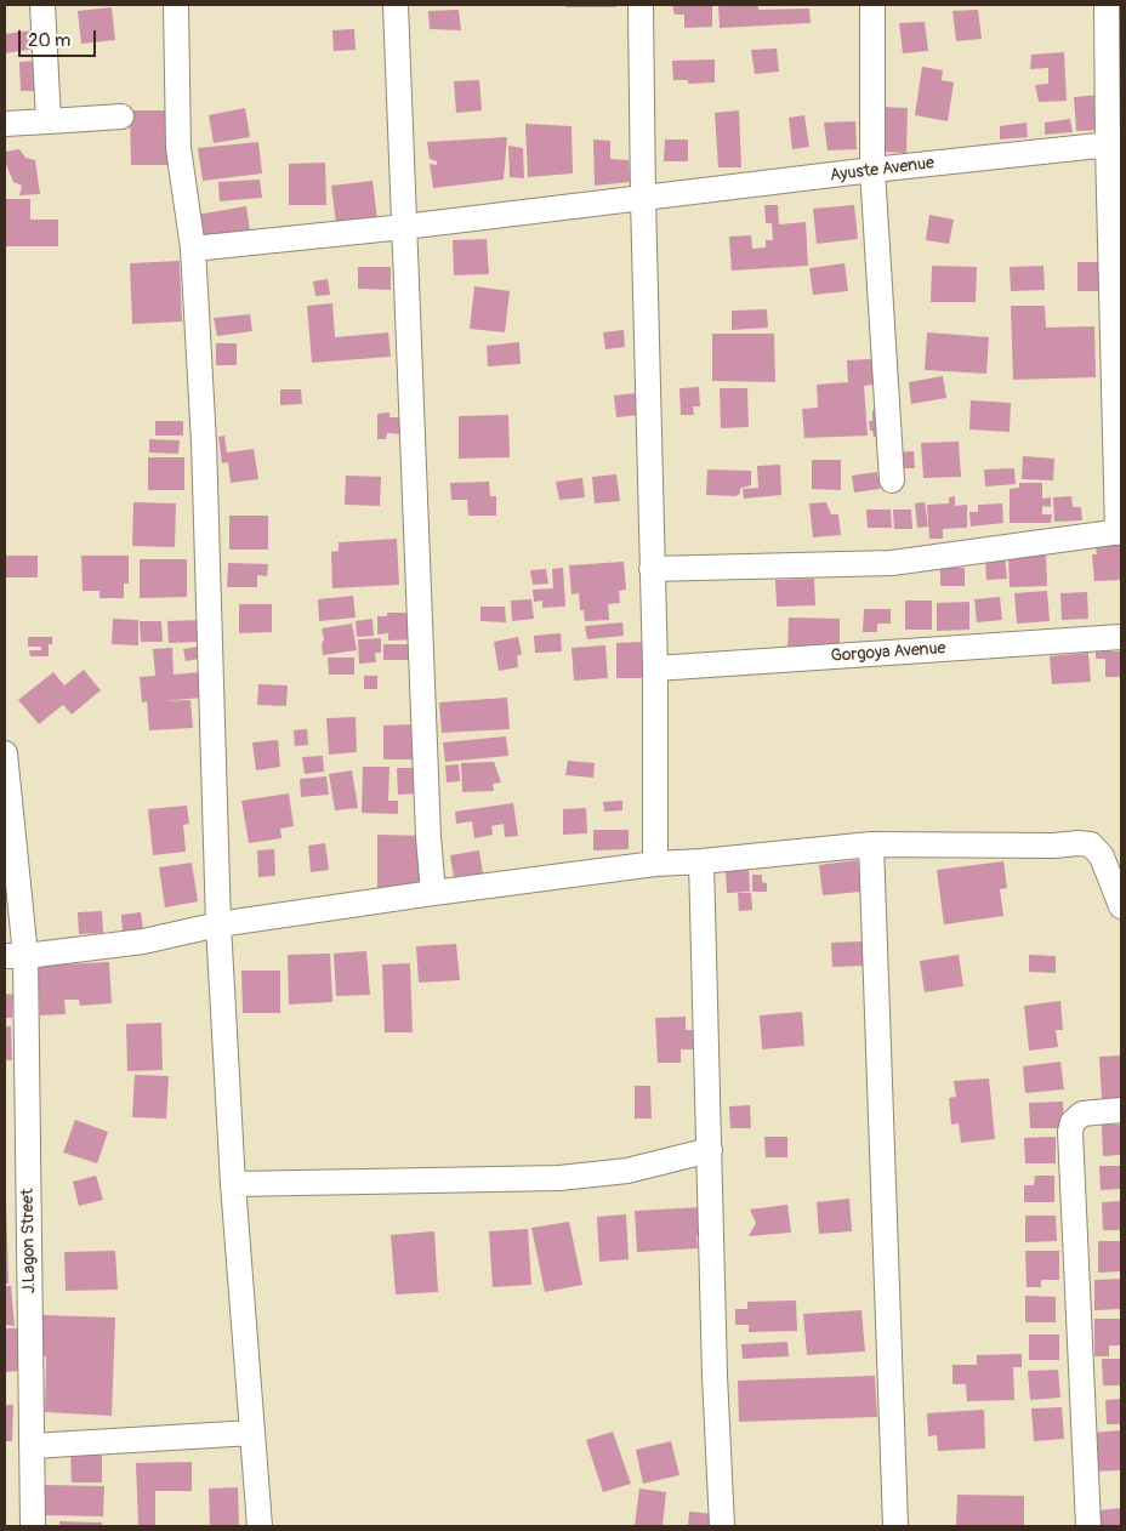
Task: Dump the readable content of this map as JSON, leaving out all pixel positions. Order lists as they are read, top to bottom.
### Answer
{
  "streets": {
    "street": ["Ayuste Avenue", "Gorgoya Avenue", "J.Lagon Street"]
  },
  "scale_bar": "20 m"
}
